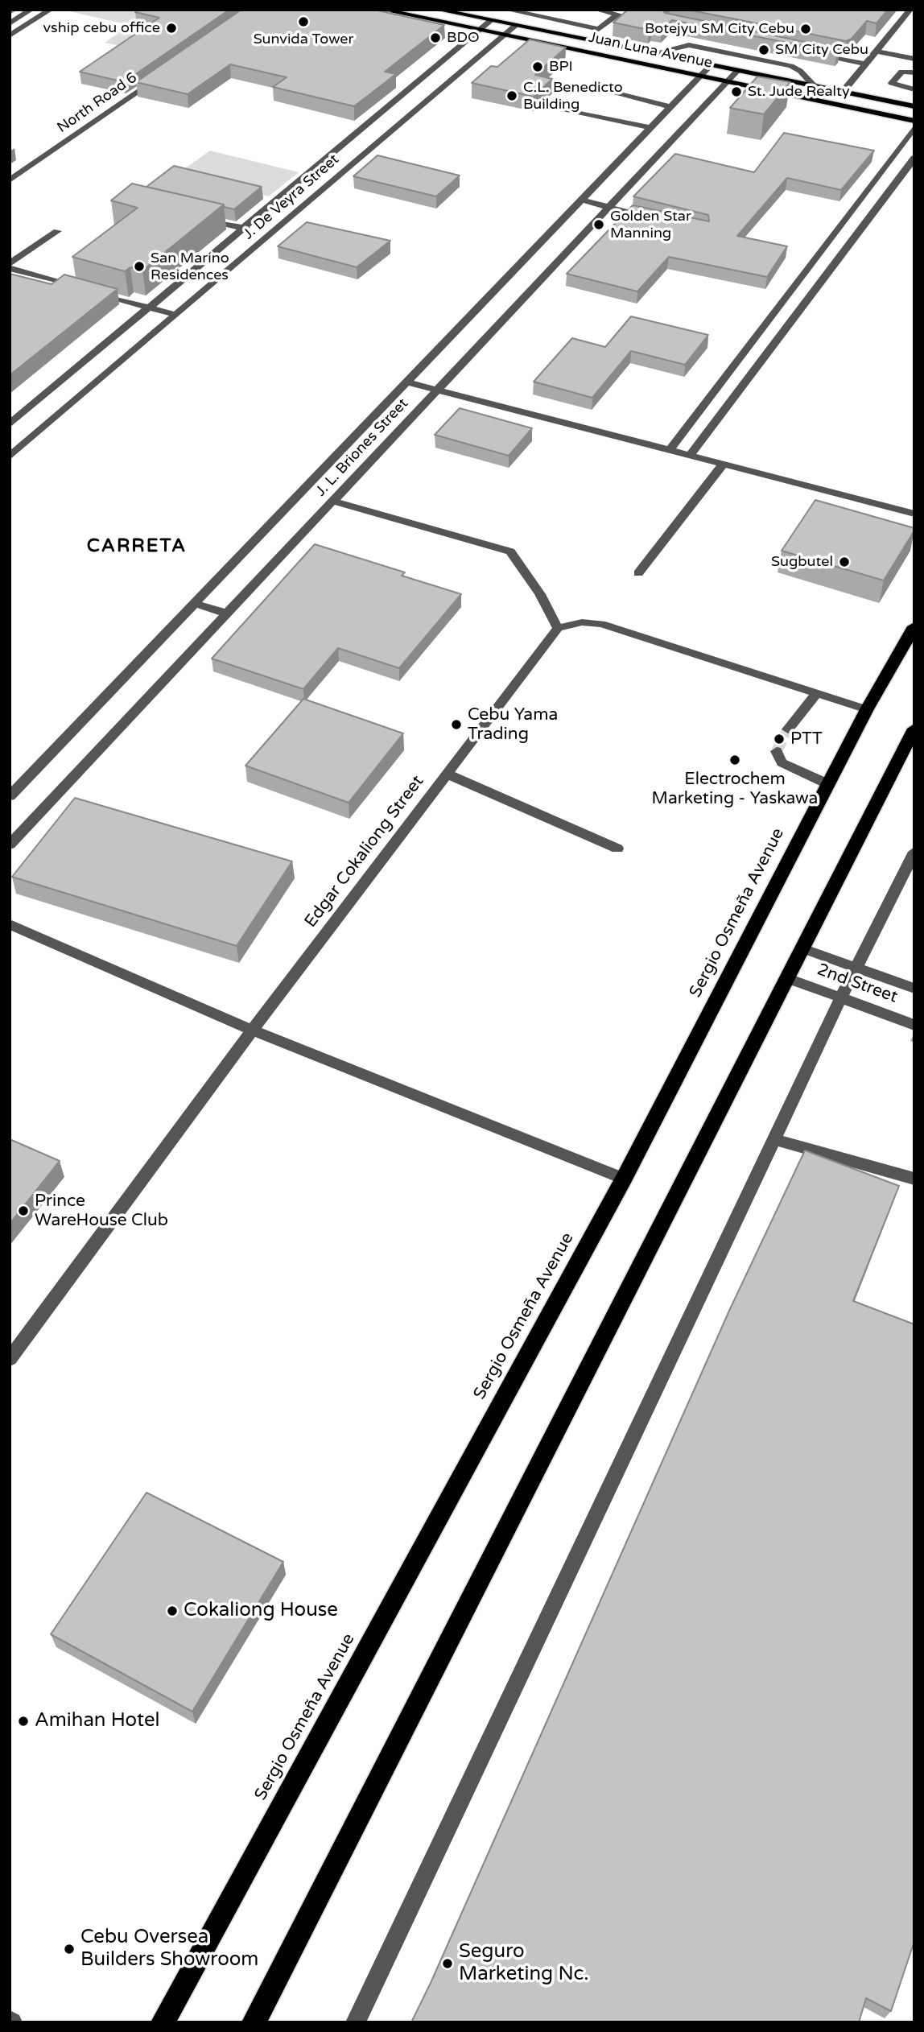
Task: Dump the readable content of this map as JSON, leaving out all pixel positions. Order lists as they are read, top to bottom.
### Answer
{
  "streets": {
    "highway": ["Sergio Osmeña Avenue"],
    "main road": ["Juan Luna Avenue"],
    "street": [
      "North Road 6",
      "J. De Veyra Street",
      "J. L. Briones Street",
      "Edgar Cokaliong Street",
      "2nd Street"
    ]
  },
  "crossings": [
    ["Juan Luna Avenue", "J. De Veyra Street"],
    ["Juan Luna Avenue", "J. L. Briones Street"]
  ],
  "districts": ["CARRETA"],
  "places": [
    "Sunvida Tower",
    "vship cebu office",
    "Botejyu SM City Cebu",
    "BDO",
    "SM City Cebu",
    "BPI",
    "St. Jude Realty",
    "C.L. Benedicto Building",
    "Golden Star Manning",
    "San Marino Residences",
    "Sugbutel",
    "Cebu Yama Trading",
    "PTT",
    "Electrochem Marketing - Yaskawa",
    "Prince WareHouse Club",
    "Cokaliong House",
    "Amihan Hotel",
    "Cebu Oversea Builders Showroom",
    "Seguro Marketing Nc."
  ]
}
